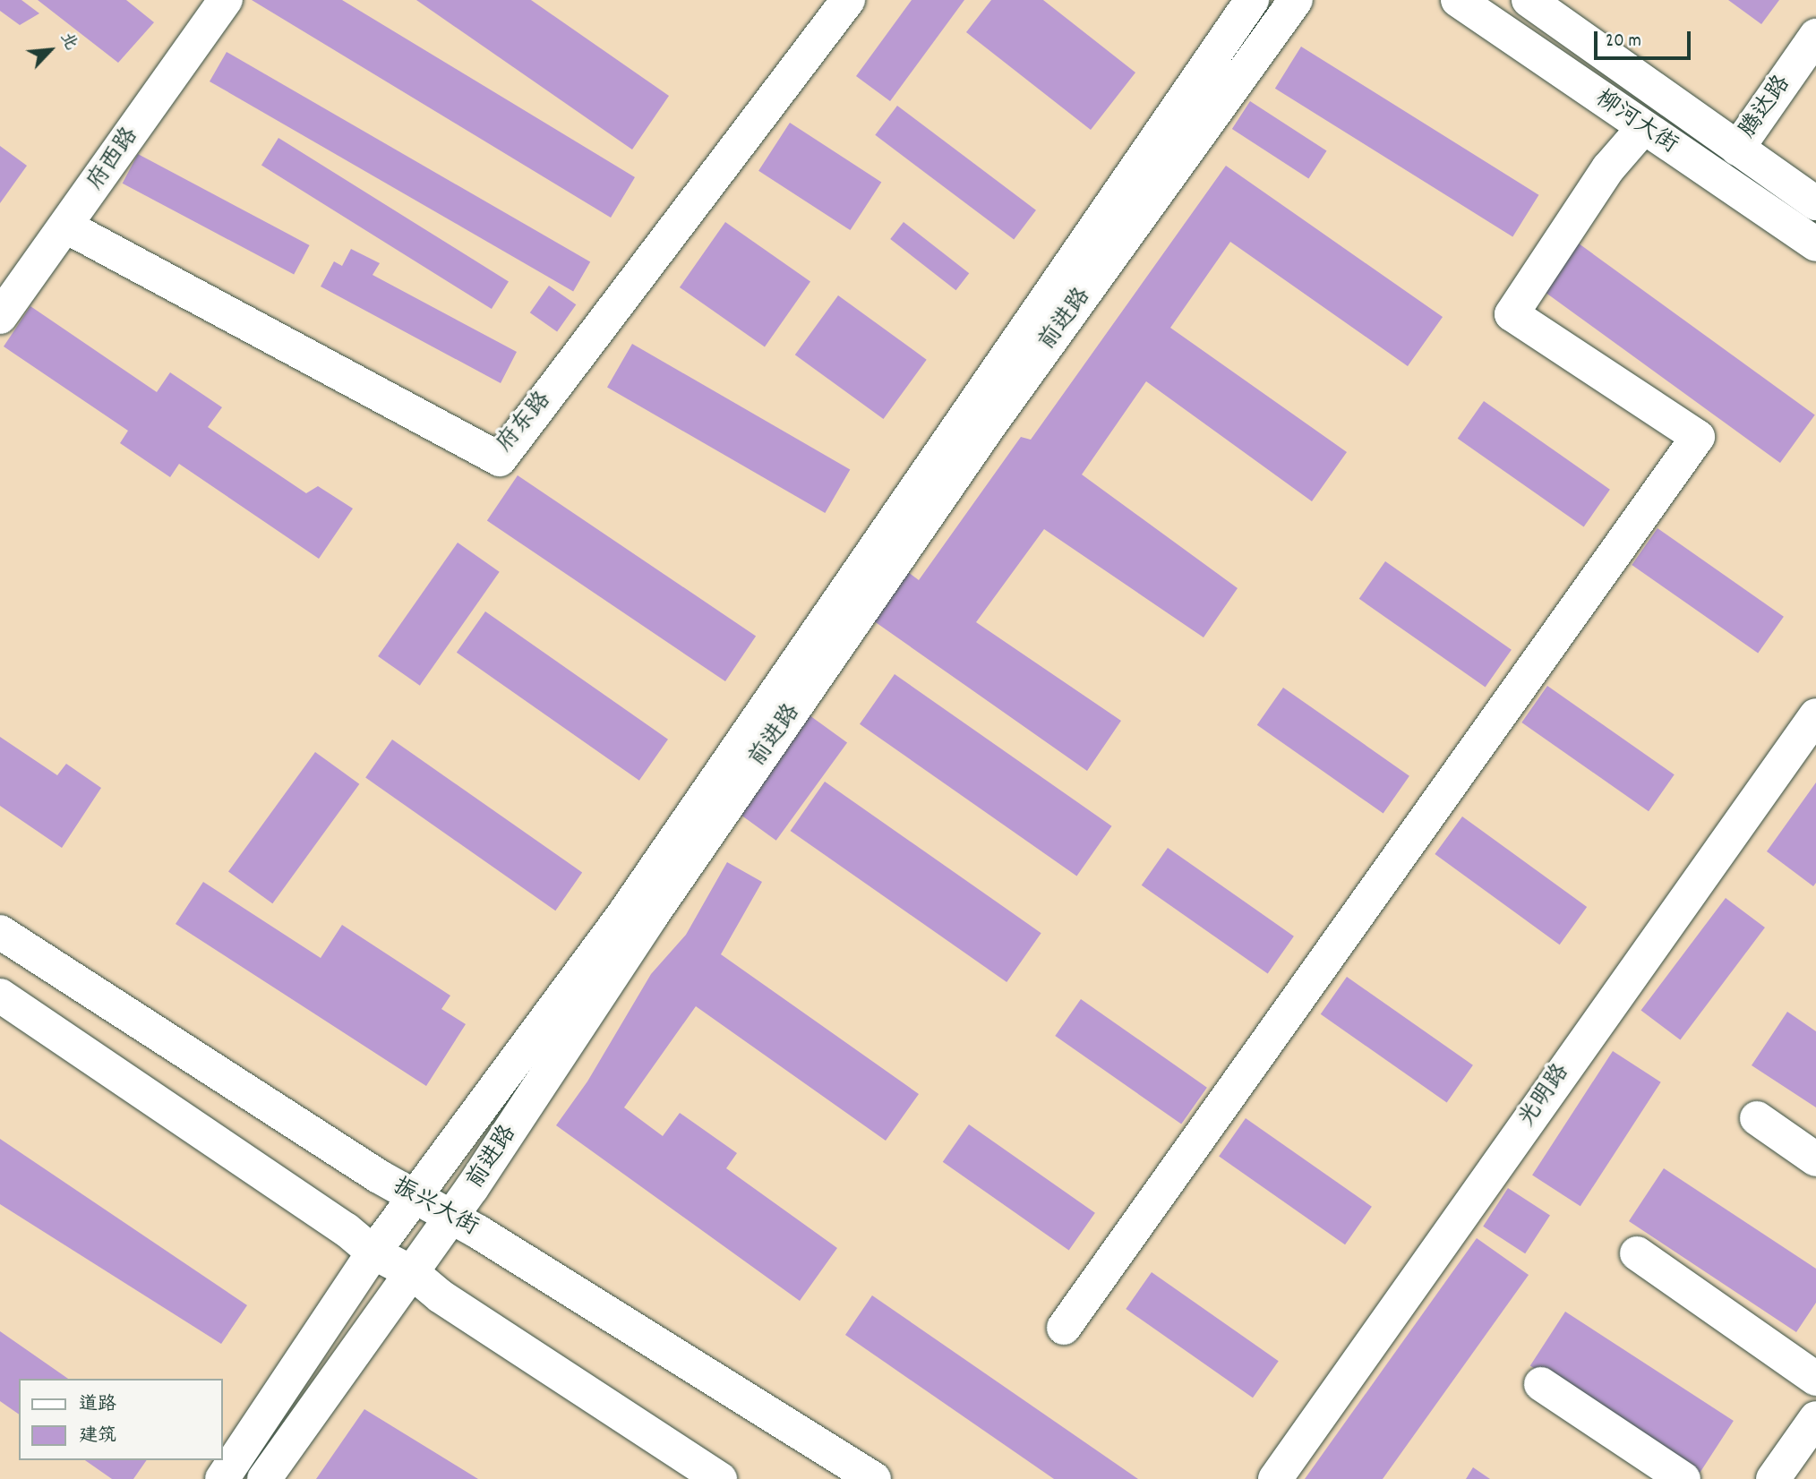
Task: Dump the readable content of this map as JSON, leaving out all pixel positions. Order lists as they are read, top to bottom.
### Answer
{
  "streets": {
    "street": [
      "腾达路",
      "柳河大街",
      "府西路",
      "前进路",
      "府东路",
      "光明路",
      "振兴大街"
    ]
  },
  "crossings": [
    ["腾达路", "柳河大街"],
    ["府西路", "府东路"],
    ["前进路", "振兴大街"]
  ],
  "legend": ["道路", "建筑"],
  "scale_bar": "20 m",
  "north": "top right"
}
